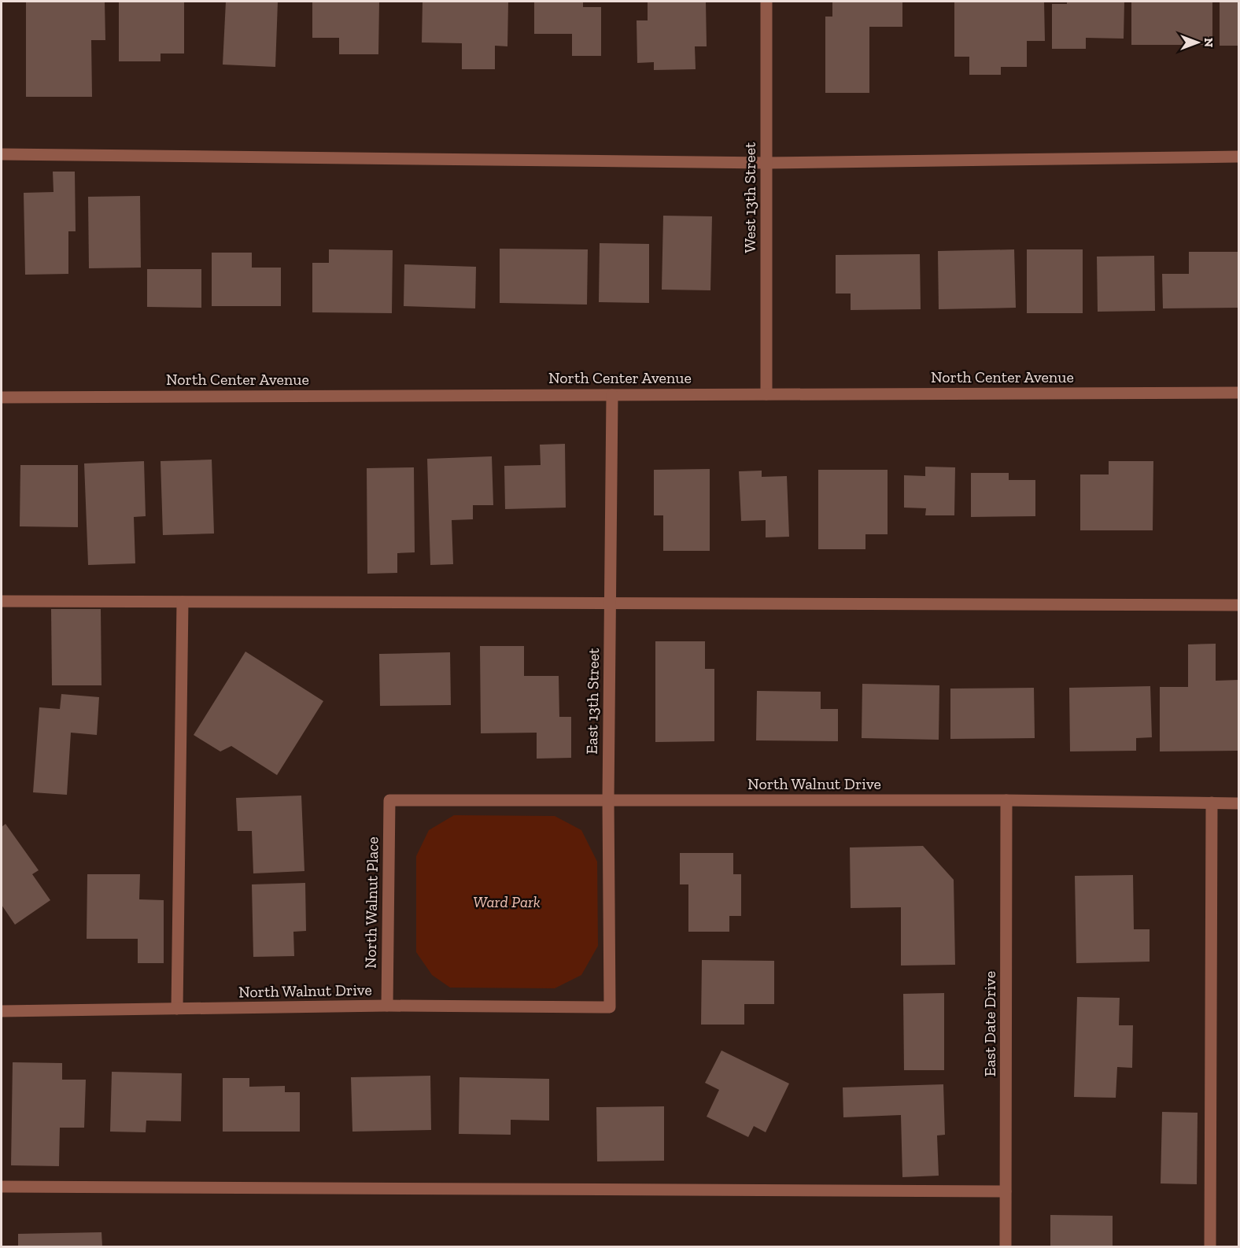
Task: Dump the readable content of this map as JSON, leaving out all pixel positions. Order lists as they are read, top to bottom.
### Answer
{
  "streets": {
    "street": [
      "West 13th Street",
      "North Center Avenue",
      "East 13th Street",
      "North Walnut Drive",
      "North Walnut Place",
      "East Date Drive"
    ]
  },
  "crossings": [
    ["West 13th Street", "North Center Avenue"],
    ["North Center Avenue", "East 13th Street"],
    ["East 13th Street", "North Walnut Drive"],
    ["North Walnut Drive", "North Walnut Place"],
    ["North Walnut Drive", "East Date Drive"]
  ],
  "parks": ["Ward Park"],
  "north": "right"
}
